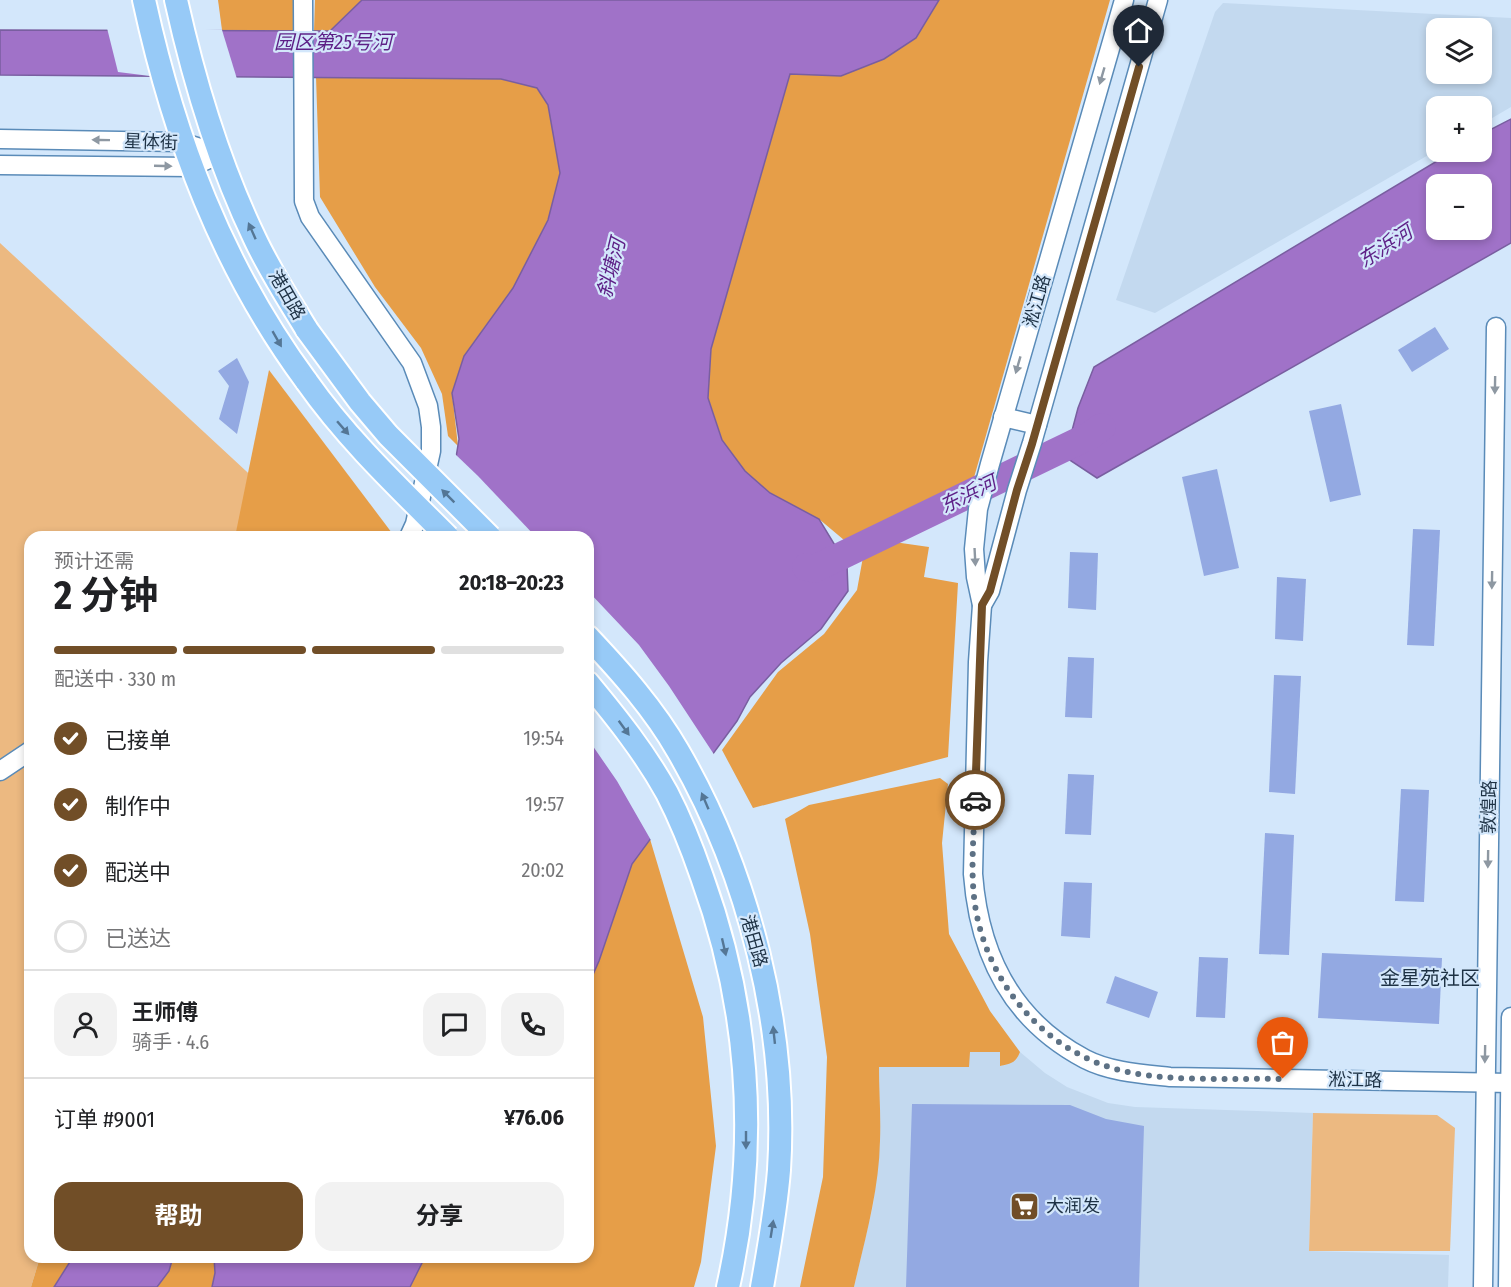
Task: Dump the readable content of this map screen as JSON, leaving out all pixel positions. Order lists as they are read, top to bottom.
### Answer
{
  "streets": {
    "main road": ["港田路"],
    "street": ["星体街", "淞江路", "敦煌路"]
  },
  "crossings": [
    ["星体街", "港田路"],
    ["淞江路", "敦煌路"]
  ],
  "one_way": ["敦煌路"],
  "districts": ["金星苑社区"],
  "water": ["园区第25号河", "东浜河", "斜塘河"],
  "places": {
    "supermarket": ["大润发"]
  },
  "page": {
    "map_buttons": ["+", "−"],
    "heading": ["2 分钟", "预计还需", "20:18–20:23"],
    "panel": [
      "王师傅",
      "骑手 · 4.6",
      "订单 #9001",
      "¥76.06"
    ],
    "bar": "配送中 · 330 m",
    "list": [
      ["已接单", "19:54"],
      ["制作中", "19:57"],
      ["配送中", "20:02"],
      "已送达"
    ],
    "buttons": ["帮助", "分享"]
  }
}
